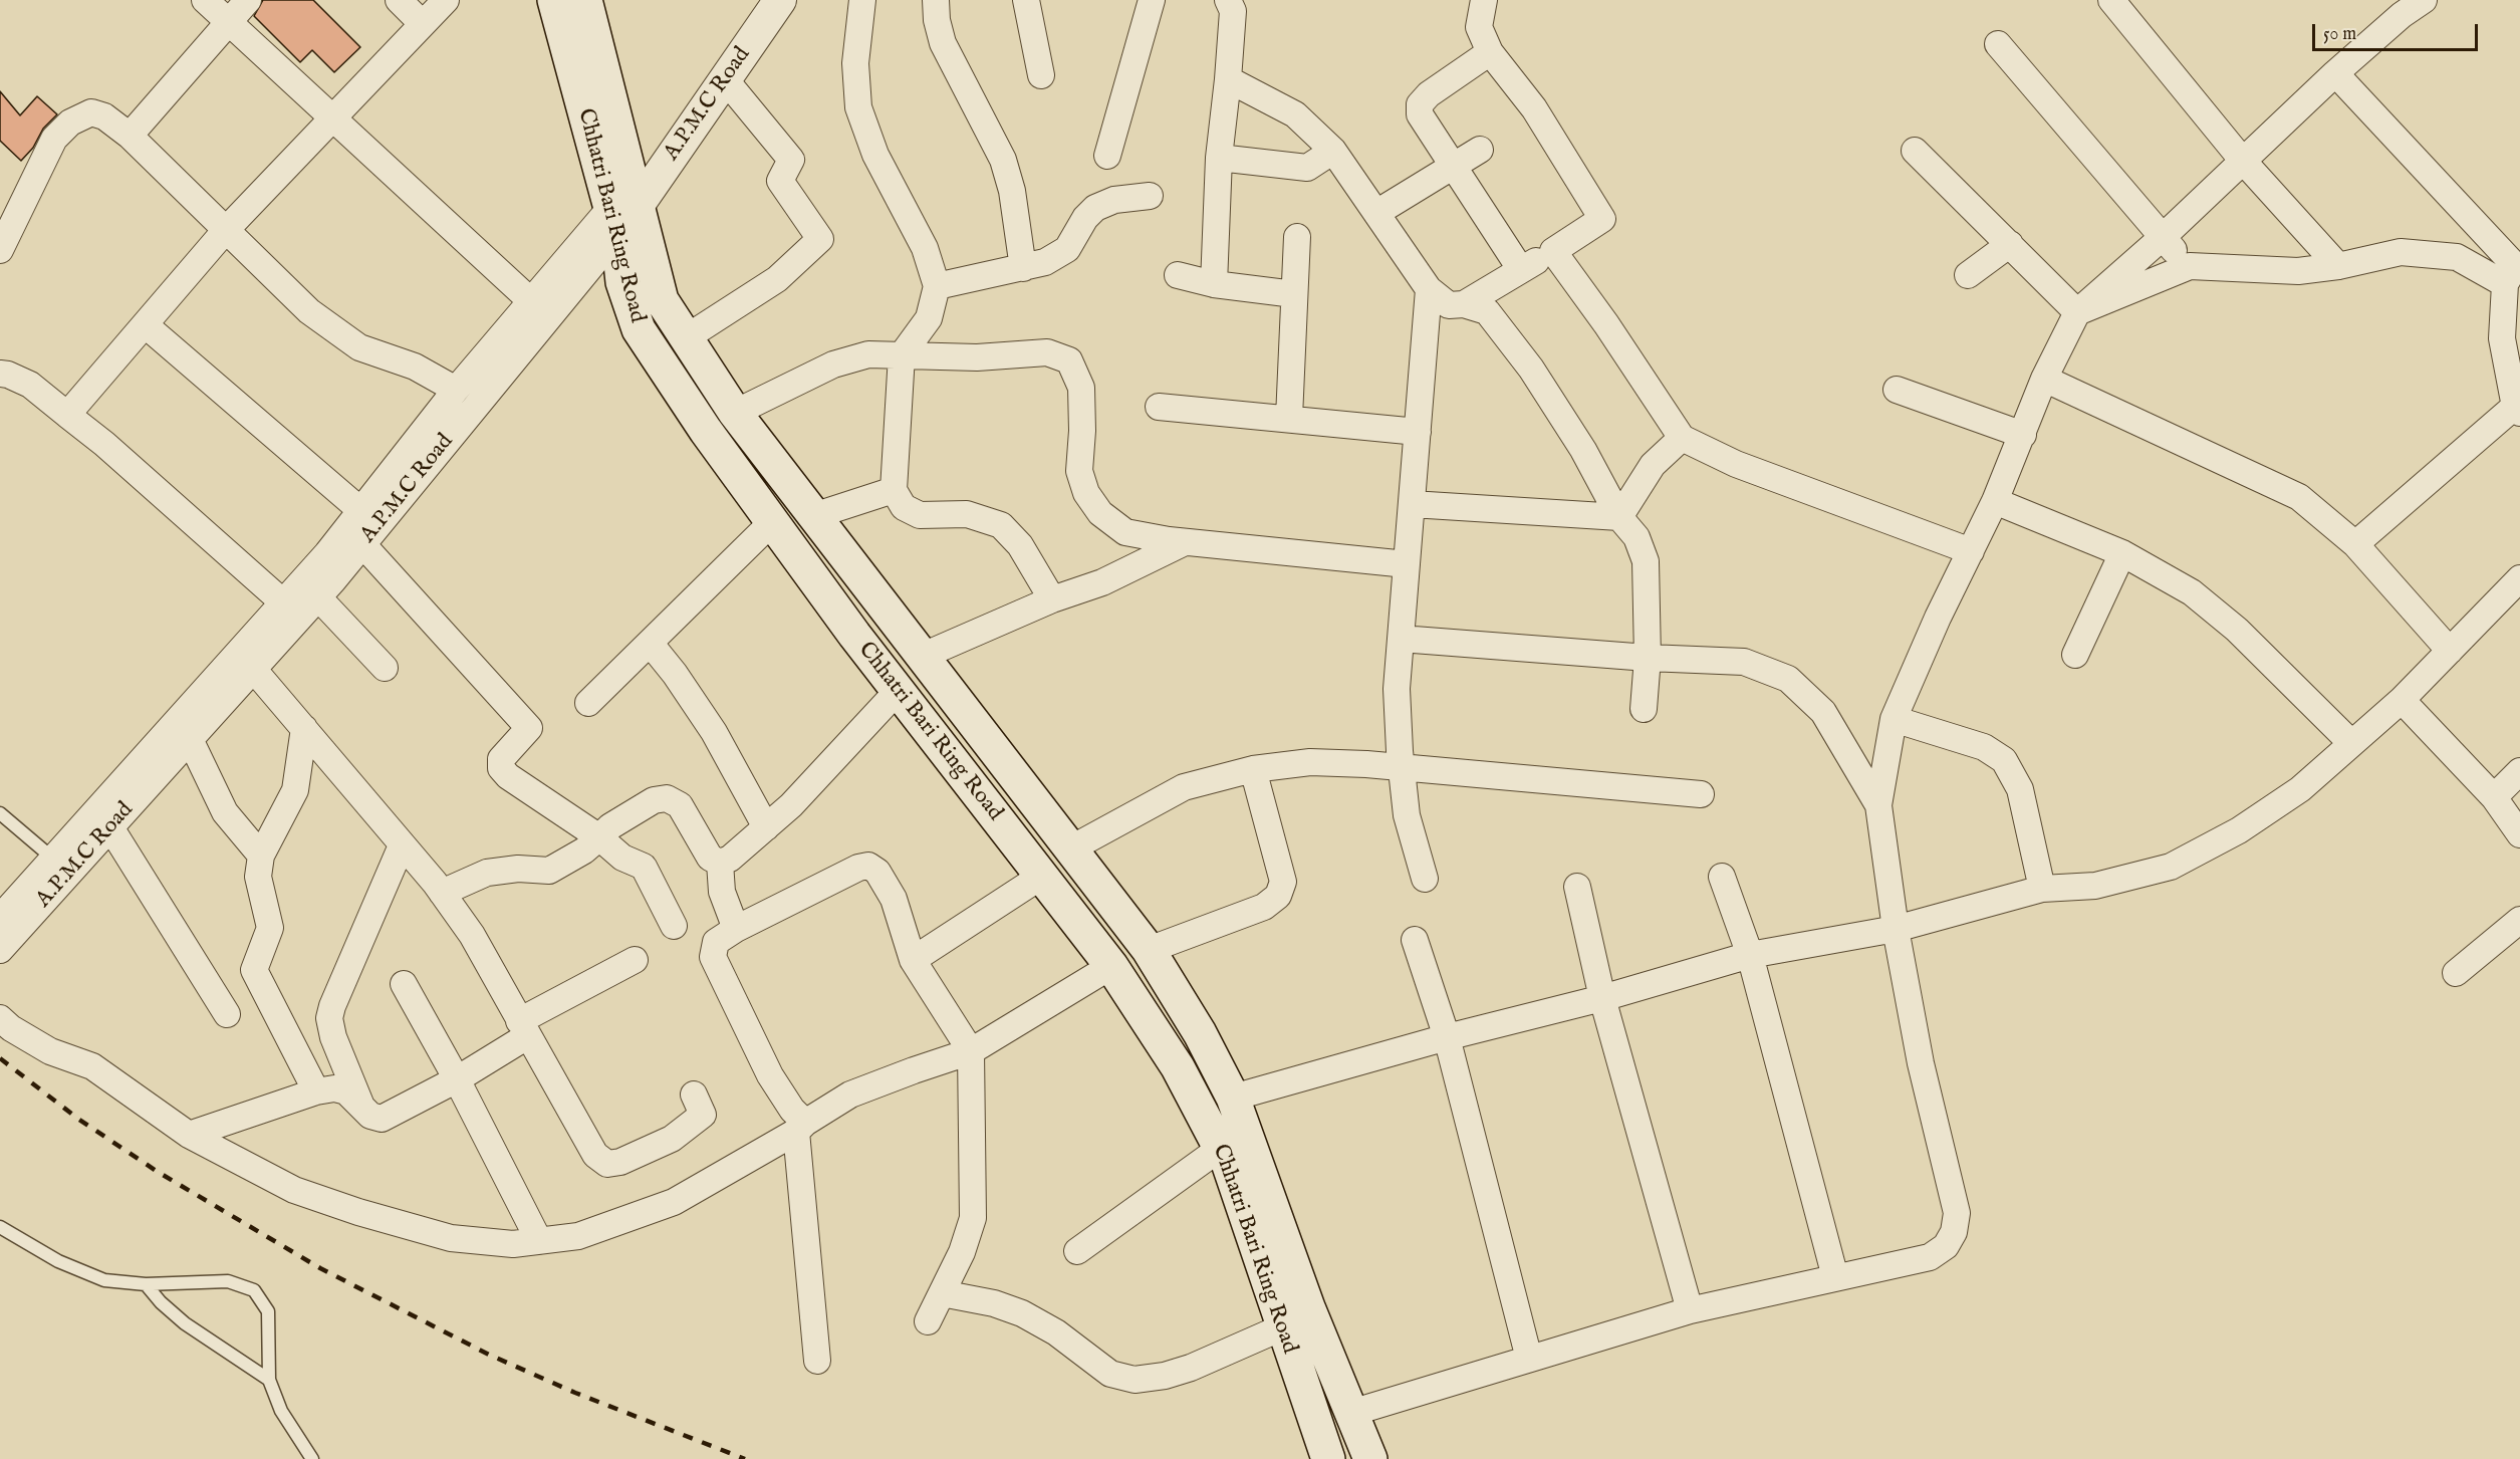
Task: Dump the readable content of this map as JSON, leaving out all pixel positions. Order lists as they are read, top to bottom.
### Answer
{
  "streets": {
    "main road": ["Chhatri Bari Ring Road"],
    "street": ["A.P.M.C Road"]
  },
  "crossings": [
    ["A.P.M.C Road", "Chhatri Bari Ring Road"]
  ],
  "scale_bar": "50 m"
}
